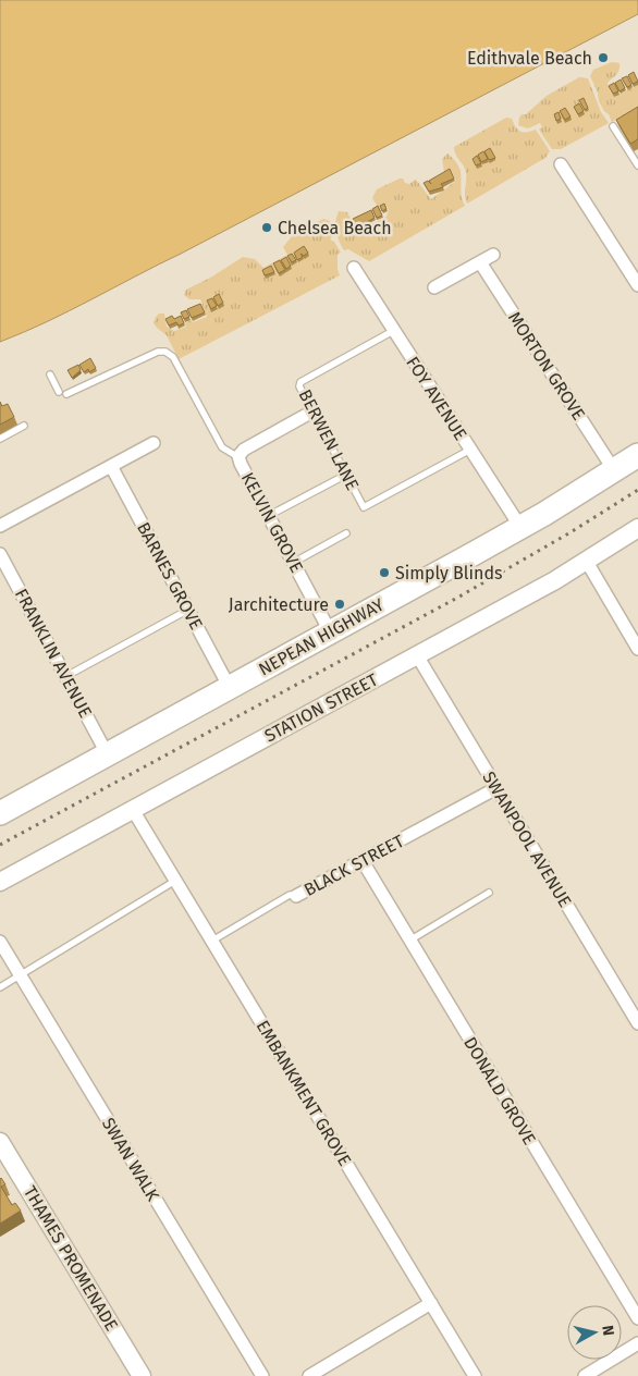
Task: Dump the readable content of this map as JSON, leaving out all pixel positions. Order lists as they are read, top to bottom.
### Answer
{
  "streets": {
    "highway": ["NEPEAN HIGHWAY"],
    "street": [
      "MORTON GROVE",
      "FOY AVENUE",
      "KELVIN GROVE",
      "BARNES GROVE",
      "FRANKLIN AVENUE",
      "STATION STREET",
      "SWANPOOL AVENUE",
      "BLACK STREET",
      "DONALD GROVE",
      "EMBANKMENT GROVE",
      "SWAN WALK",
      "THAMES PROMENADE"
    ],
    "lane": ["BERWEN LANE"]
  },
  "crossings": [
    ["MORTON GROVE", "NEPEAN HIGHWAY"],
    ["FOY AVENUE", "BERWEN LANE"],
    ["FOY AVENUE", "NEPEAN HIGHWAY"],
    ["KELVIN GROVE", "NEPEAN HIGHWAY"],
    ["BARNES GROVE", "NEPEAN HIGHWAY"],
    ["NEPEAN HIGHWAY", "FRANKLIN AVENUE"],
    ["STATION STREET", "SWANPOOL AVENUE"],
    ["STATION STREET", "EMBANKMENT GROVE"],
    ["SWANPOOL AVENUE", "BLACK STREET"],
    ["BLACK STREET", "DONALD GROVE"],
    ["BLACK STREET", "EMBANKMENT GROVE"]
  ],
  "places": [
    "Edithvale Beach",
    "Chelsea Beach",
    "Simply Blinds",
    "Jarchitecture"
  ],
  "north": "right"
}
